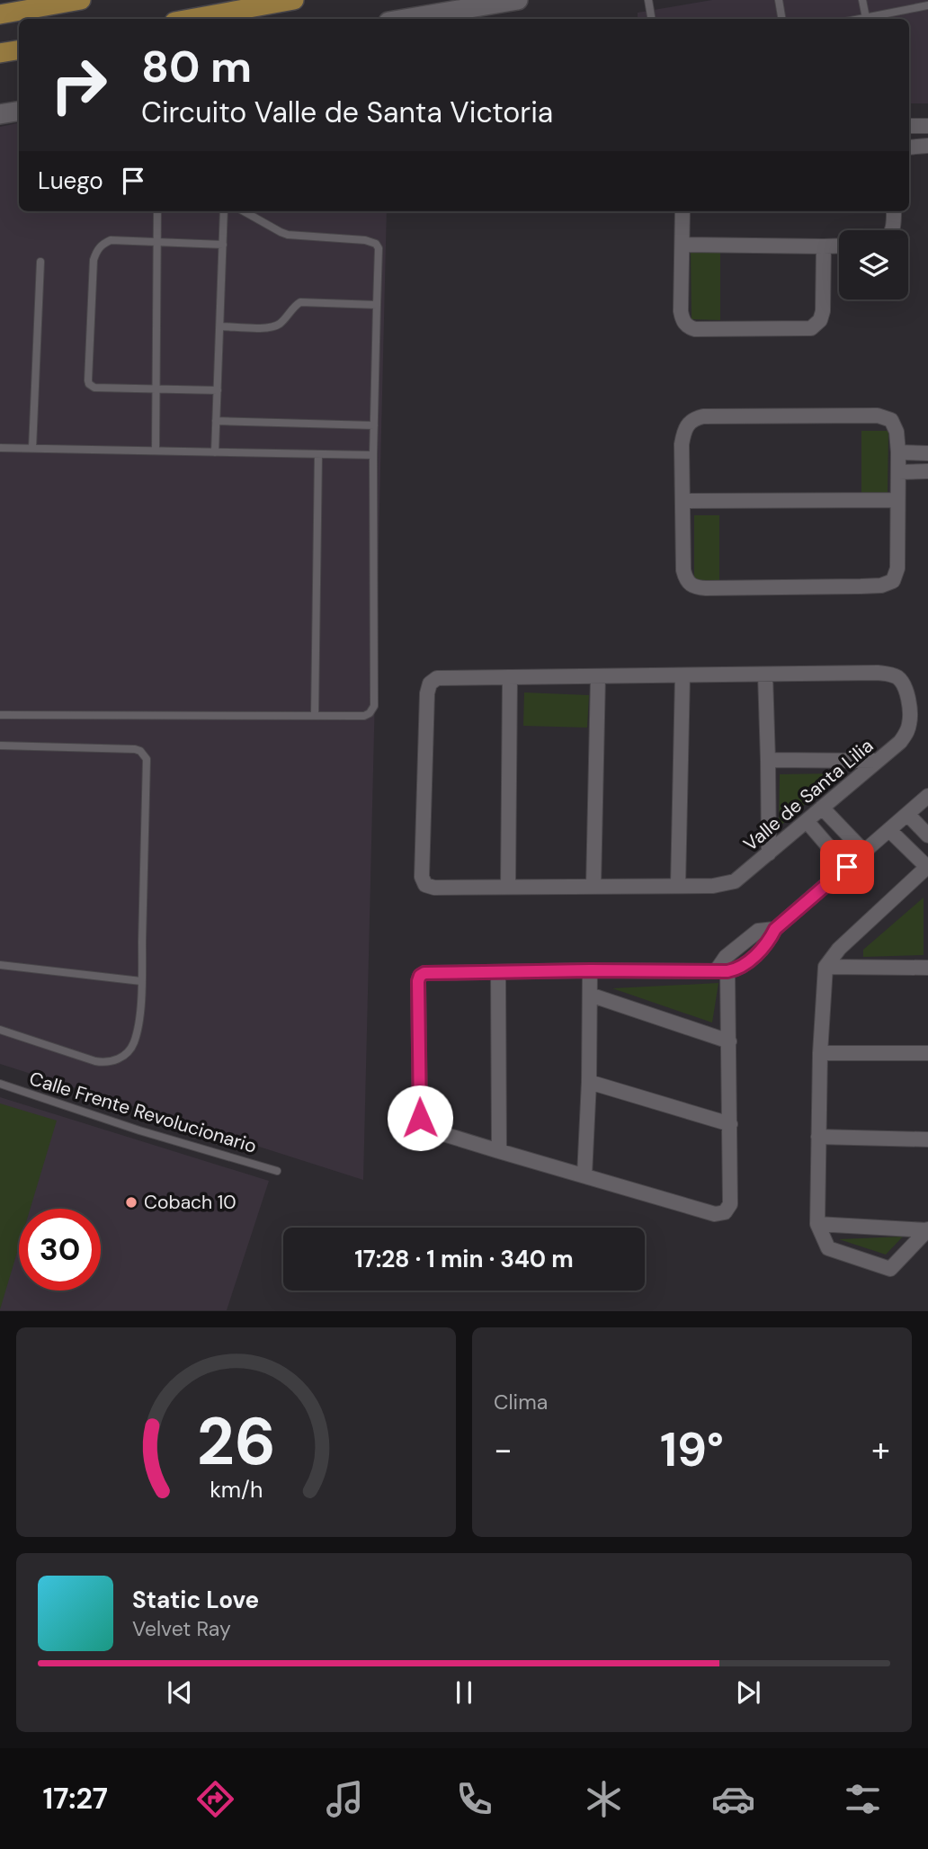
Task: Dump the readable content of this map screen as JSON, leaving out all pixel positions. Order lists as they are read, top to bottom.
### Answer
{
  "streets": {
    "street": ["Valle de Santa Lilia"],
    "lane": ["Calle Frente Revolucionario"]
  },
  "places": ["Cobach 10"],
  "page": {
    "turn": ["80 m", "Circuito Valle de Santa Victoria"],
    "then": "Luego",
    "limit": "30",
    "trip": "17:28 · 1 min · 340 m",
    "tile": "Clima",
    "heat": ["−", "19°", "+"],
    "song": ["Static Love", "Velvet Ray"],
    "tabs": "17:27",
    "gauge": ["26", "km/h"]
  }
}
